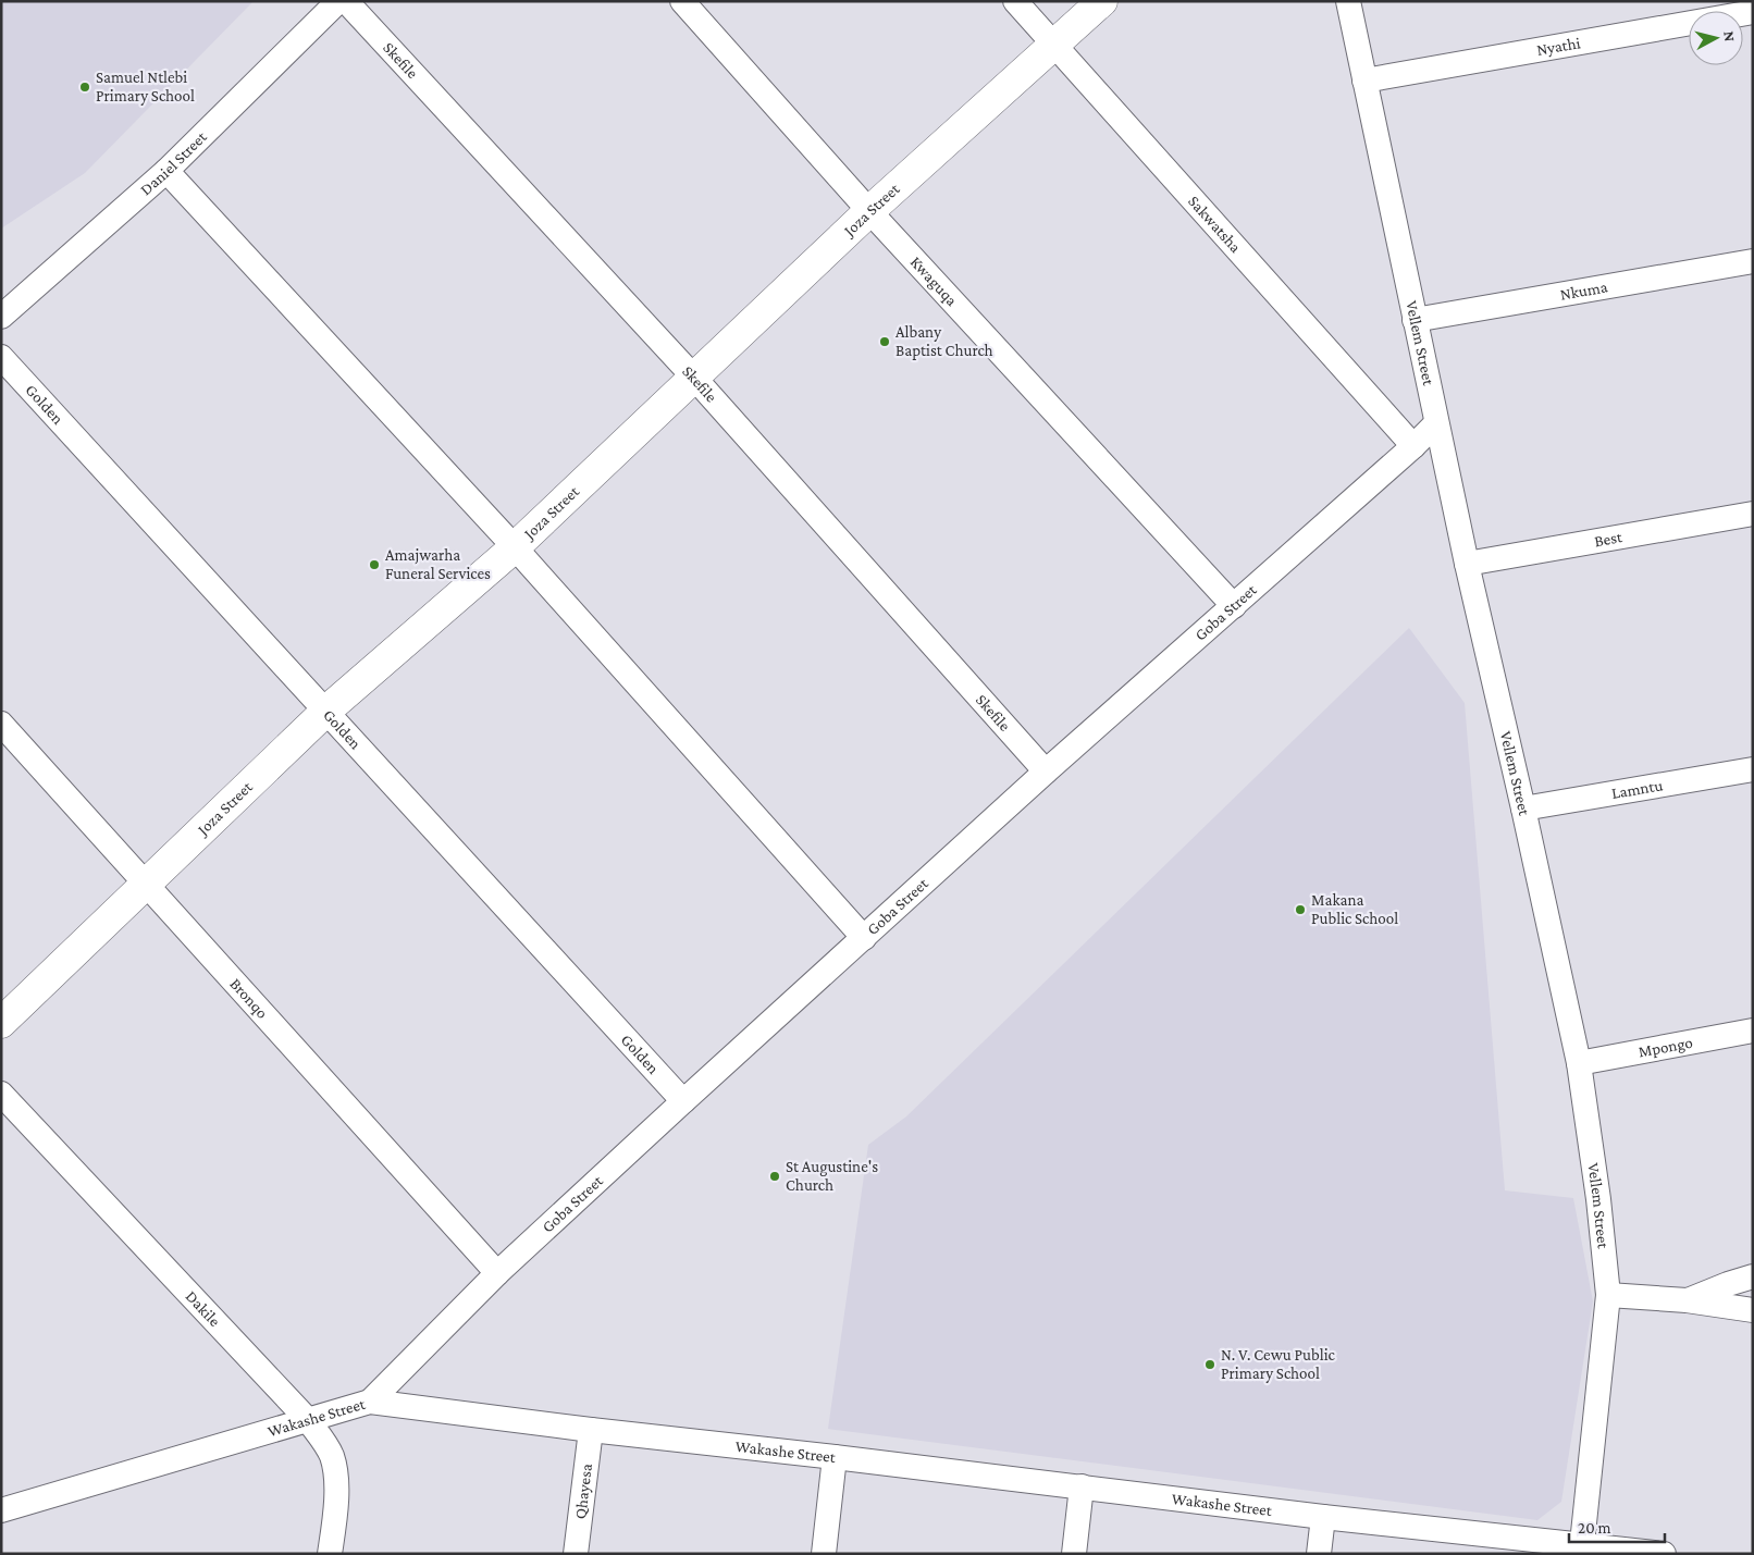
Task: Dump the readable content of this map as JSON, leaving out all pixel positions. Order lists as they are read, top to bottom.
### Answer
{
  "streets": {
    "street": [
      "Nyathi",
      "Skefile",
      "Daniel Street",
      "Joza Street",
      "Sakwatsha",
      "Kwaguqa",
      "Nkuma",
      "Vellem Street",
      "Golden",
      "Best",
      "Goba Street",
      "Lamntu",
      "Bronqo",
      "Mpongo",
      "Dakile",
      "Wakashe Street",
      "Qhayesa"
    ]
  },
  "crossings": [
    ["Nyathi", "Vellem Street"],
    ["Skefile", "Joza Street"],
    ["Skefile", "Goba Street"],
    ["Joza Street", "Sakwatsha"],
    ["Joza Street", "Kwaguqa"],
    ["Joza Street", "Golden"],
    ["Joza Street", "Bronqo"],
    ["Sakwatsha", "Goba Street"],
    ["Kwaguqa", "Goba Street"],
    ["Nkuma", "Vellem Street"],
    ["Vellem Street", "Best"],
    ["Vellem Street", "Goba Street"],
    ["Vellem Street", "Lamntu"],
    ["Vellem Street", "Mpongo"],
    ["Vellem Street", "Wakashe Street"],
    ["Golden", "Goba Street"],
    ["Goba Street", "Bronqo"],
    ["Goba Street", "Wakashe Street"],
    ["Dakile", "Wakashe Street"],
    ["Wakashe Street", "Qhayesa"]
  ],
  "places": [
    "Samuel Ntlebi Primary School",
    "Albany Baptist Church",
    "Amajwarha Funeral Services",
    "Makana Public School",
    "St Augustine's Church",
    "N. V. Cewu Public Primary School"
  ],
  "scale_bar": "20 m",
  "north": "right"
}
